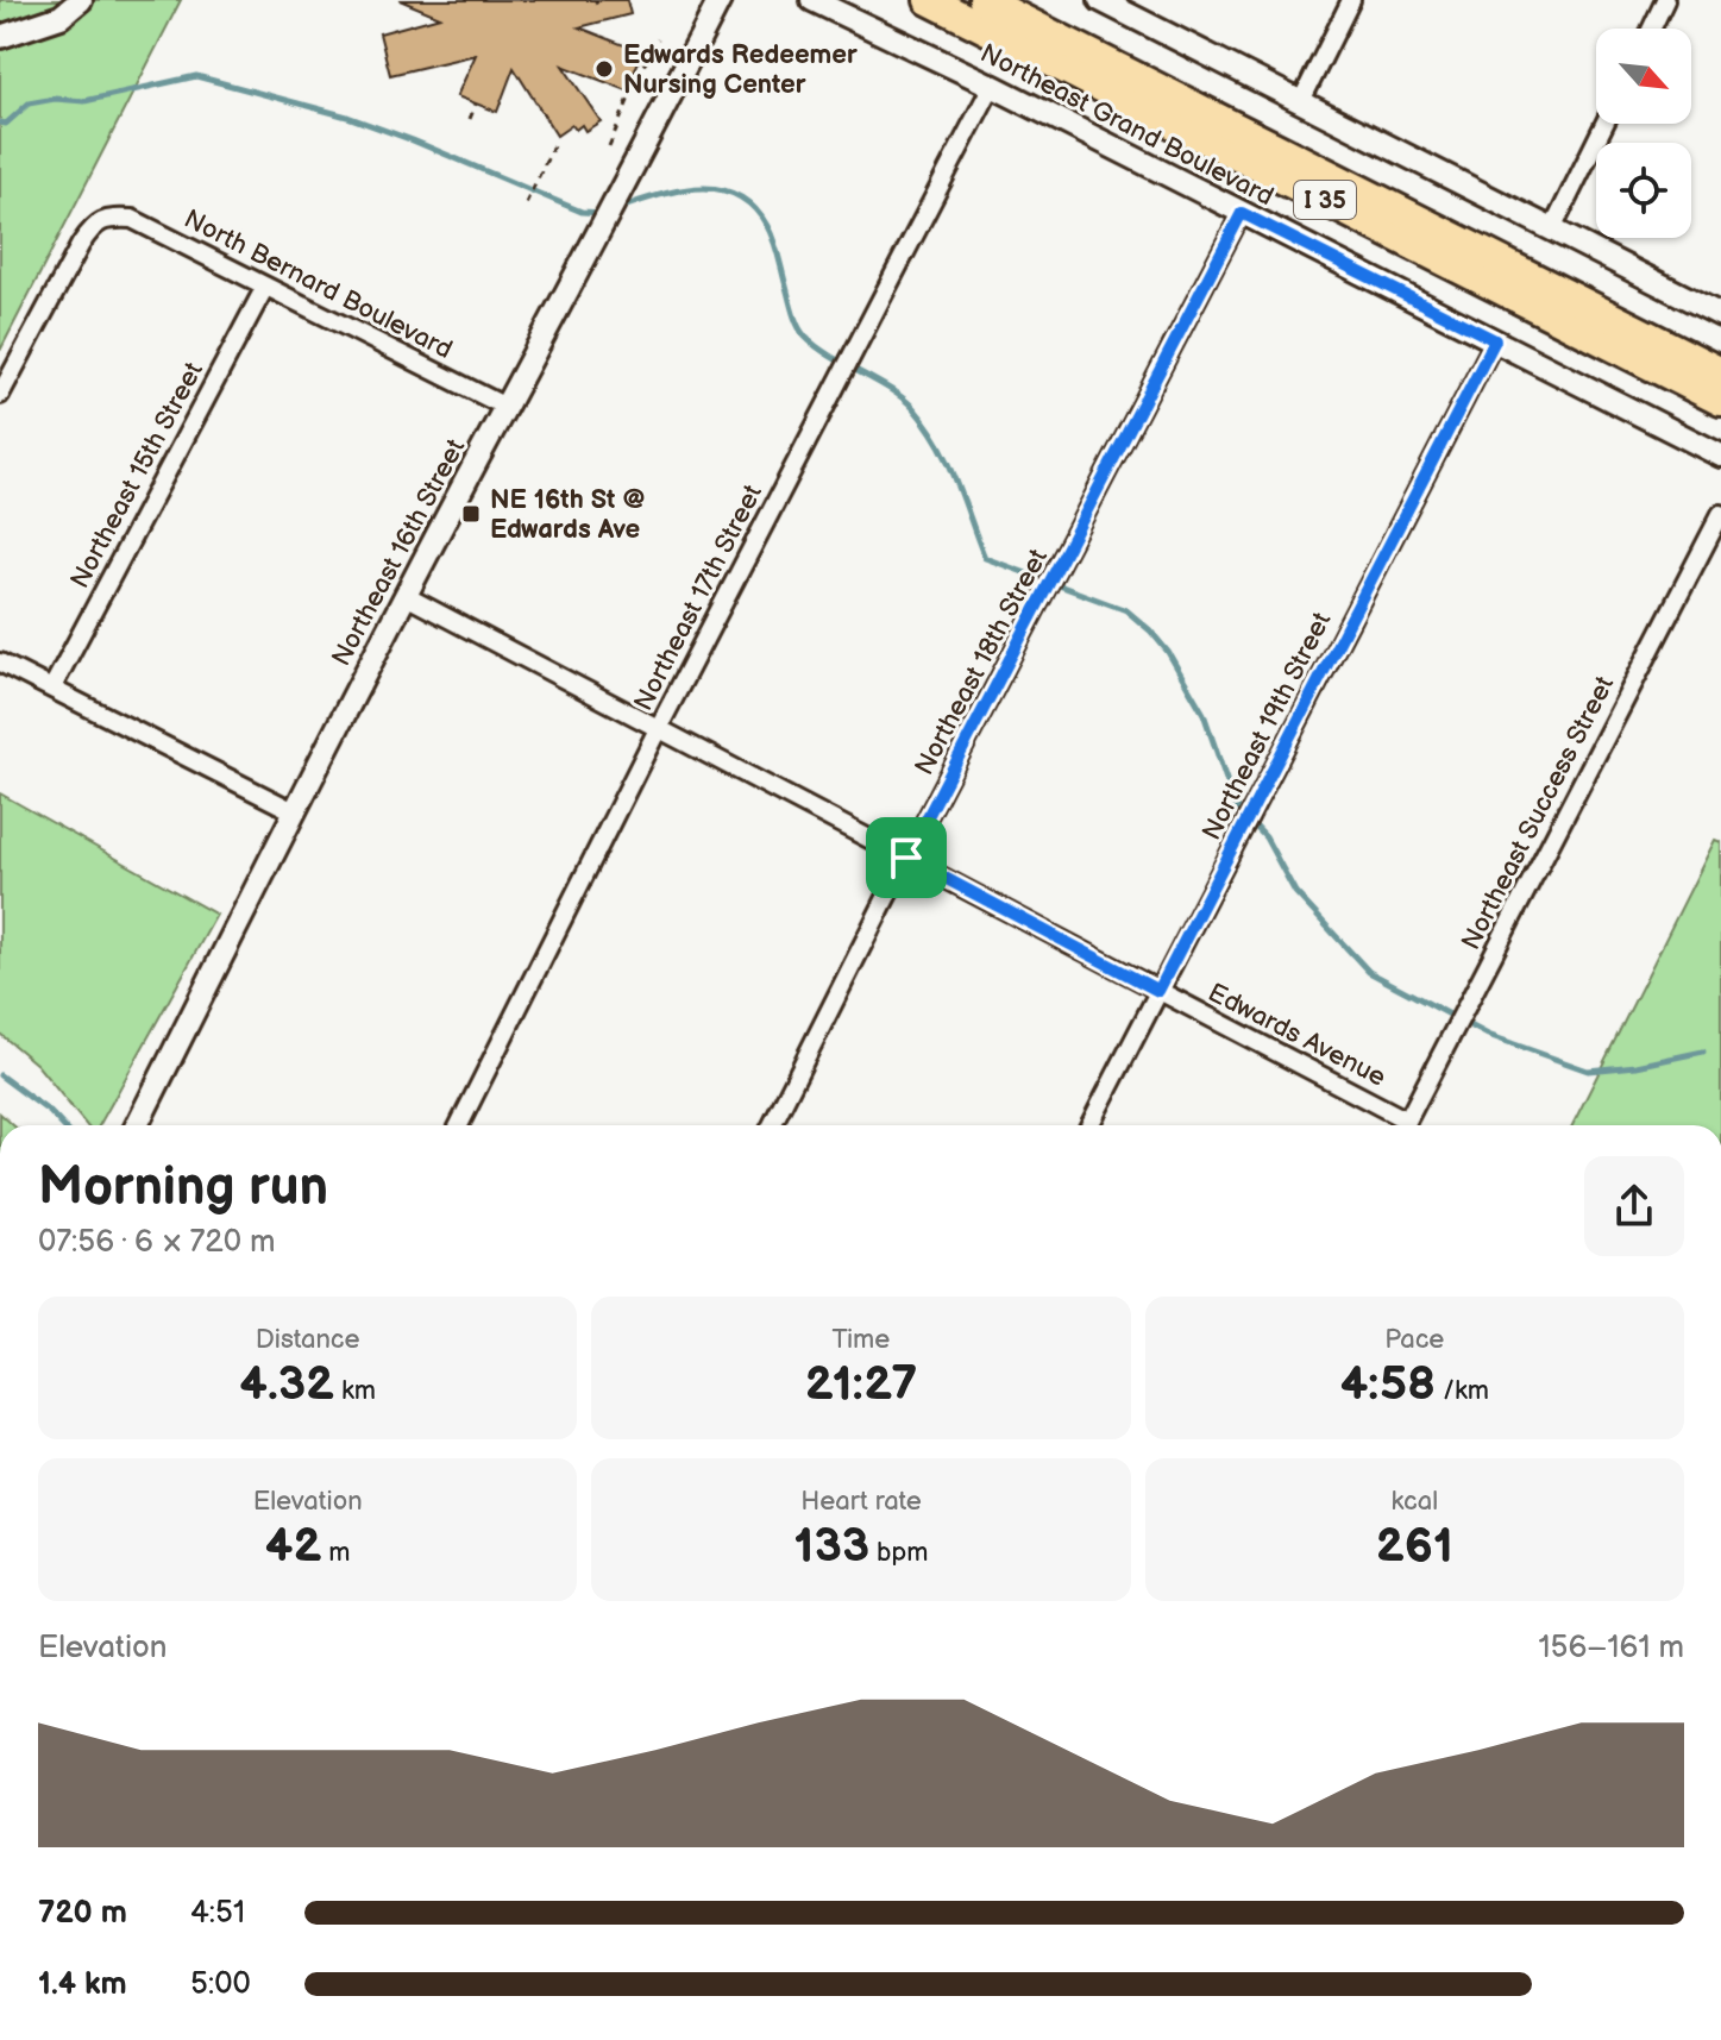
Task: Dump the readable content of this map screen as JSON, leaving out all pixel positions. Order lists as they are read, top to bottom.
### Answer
{
  "streets": {
    "highway": ["I 35"],
    "main road": ["Northeast Grand Boulevard", "Northeast 16th Street"],
    "street": [
      "North Bernard Boulevard",
      "Northeast 15th Street",
      "Northeast 17th Street",
      "Northeast 18th Street",
      "Northeast 19th Street",
      "Northeast Success Street",
      "Edwards Avenue"
    ]
  },
  "crossings": [
    ["Northeast Grand Boulevard", "Northeast 17th Street"],
    ["Northeast Grand Boulevard", "Northeast 18th Street"],
    ["Northeast Grand Boulevard", "Northeast 19th Street"],
    ["North Bernard Boulevard", "Northeast 15th Street"],
    ["North Bernard Boulevard", "Northeast 16th Street"],
    ["Northeast 16th Street", "Edwards Avenue"],
    ["Northeast 17th Street", "Edwards Avenue"],
    ["Northeast 18th Street", "Edwards Avenue"],
    ["Northeast 19th Street", "Edwards Avenue"]
  ],
  "places": {
    "other": ["Edwards Redeemer Nursing Center"],
    "transit": ["NE 16th St @ Edwards Ave"]
  },
  "north": "bottom right",
  "page": {
    "heading": ["Morning run", "07:56 · 6 × 720 m"],
    "stats": [
      ["Distance", "4.32 km"],
      ["Time", "21:27"],
      ["Pace", "4:58 /km"],
      ["Elevation", "42 m"],
      ["Heart rate", "133 bpm"],
      ["kcal", "261"]
    ],
    "chart": ["Elevation", "156–161 m"],
    "list": [
      {
        "name": "720 m",
        "note": "4:51"
      },
      {
        "name": "1.4 km",
        "note": "5:00"
      }
    ]
  }
}
